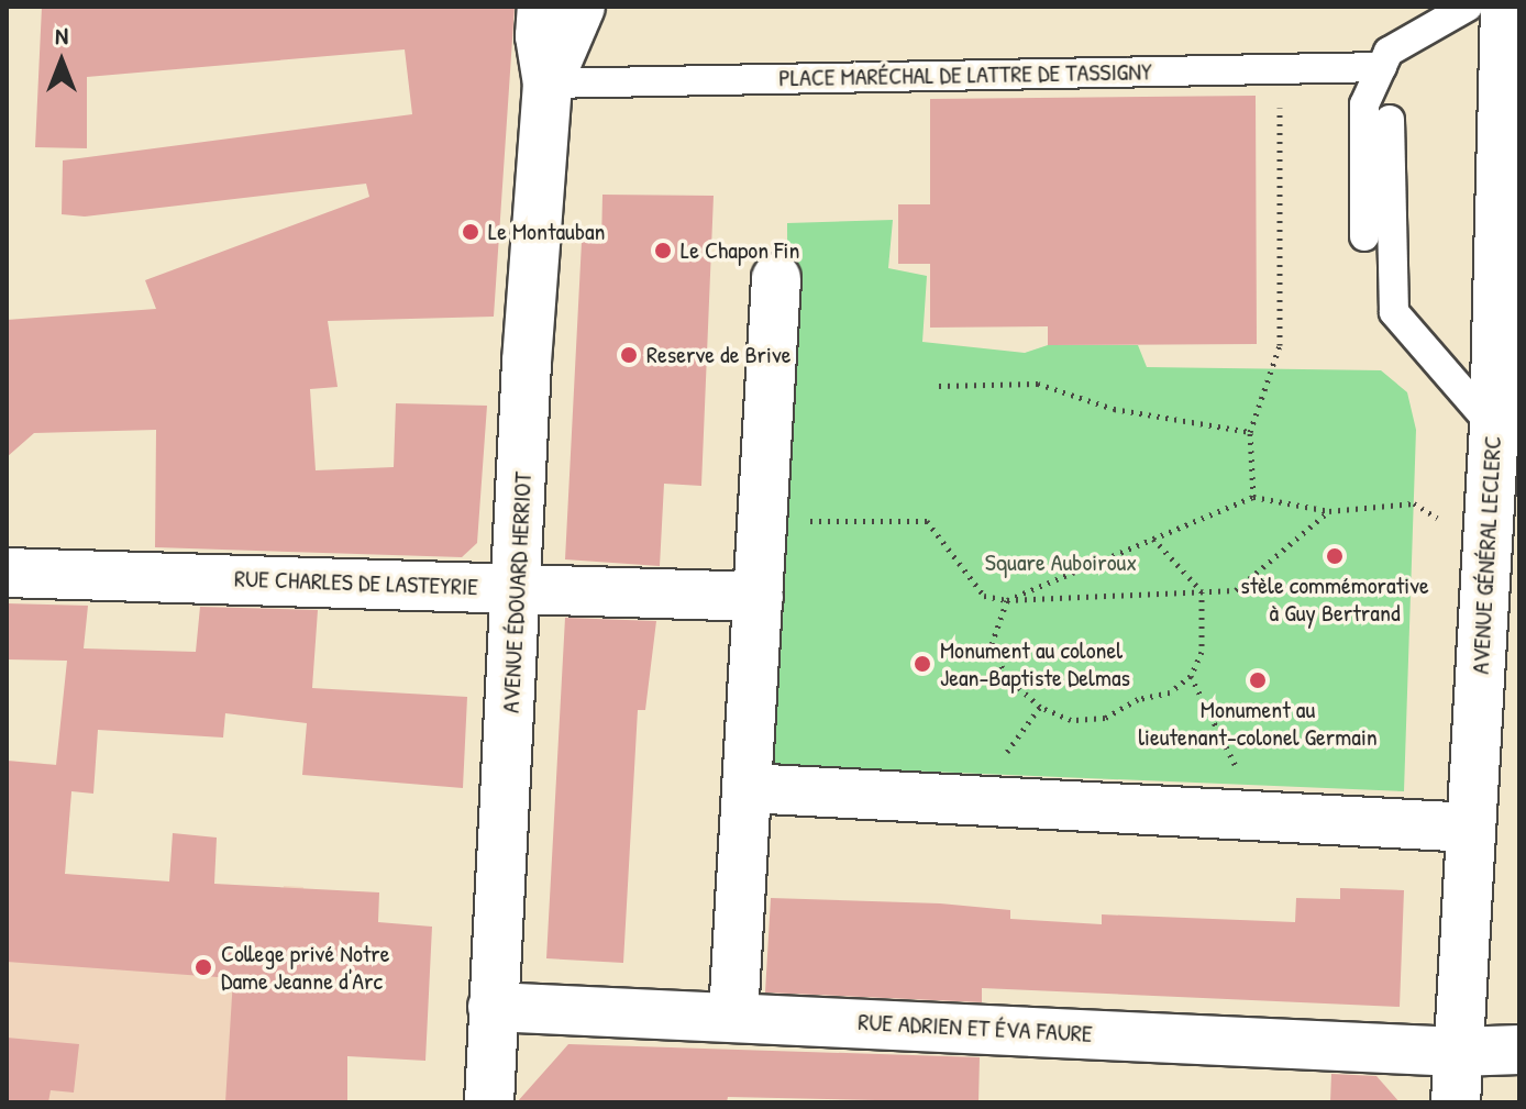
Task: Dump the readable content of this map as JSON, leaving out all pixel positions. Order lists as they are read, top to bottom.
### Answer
{
  "streets": {
    "street": [
      "AVENUE GÉNÉRAL LECLERC",
      "RUE CHARLES DE LASTEYRIE",
      "AVENUE ÉDOUARD HERRIOT",
      "RUE ADRIEN ET ÉVA FAURE"
    ],
    "lane": ["PLACE MARÉCHAL DE LATTRE DE TASSIGNY"]
  },
  "crossings": [
    ["PLACE MARÉCHAL DE LATTRE DE TASSIGNY", "AVENUE ÉDOUARD HERRIOT"],
    ["AVENUE GÉNÉRAL LECLERC", "RUE ADRIEN ET ÉVA FAURE"],
    ["RUE CHARLES DE LASTEYRIE", "AVENUE ÉDOUARD HERRIOT"],
    ["AVENUE ÉDOUARD HERRIOT", "RUE ADRIEN ET ÉVA FAURE"]
  ],
  "parks": ["Square Auboiroux"],
  "places": [
    "Le Montauban",
    "Le Chapon Fin",
    "Reserve de Brive",
    "stèle commémorative à Guy Bertrand",
    "Monument au colonel Jean-Baptiste Delmas",
    "Monument au lieutenant-colonel Germain",
    "College privé Notre Dame Jeanne d'Arc"
  ],
  "north": "top"
}
